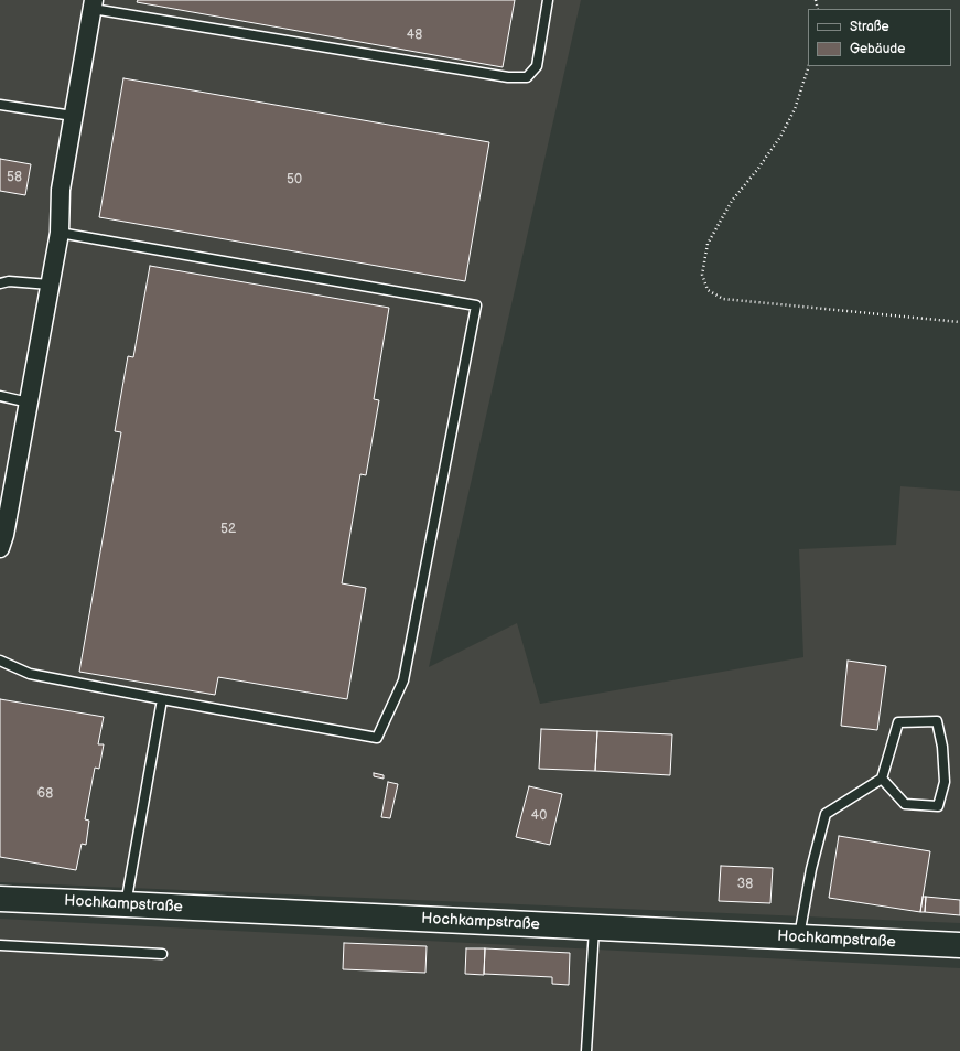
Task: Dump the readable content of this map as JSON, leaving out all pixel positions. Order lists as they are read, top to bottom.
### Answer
{
  "streets": {
    "street": ["Hochkampstraße"]
  },
  "house_numbers": [
    "48",
    "58",
    "50",
    "52",
    "68",
    "40",
    "38"
  ],
  "legend": ["Straße", "Gebäude"]
}
